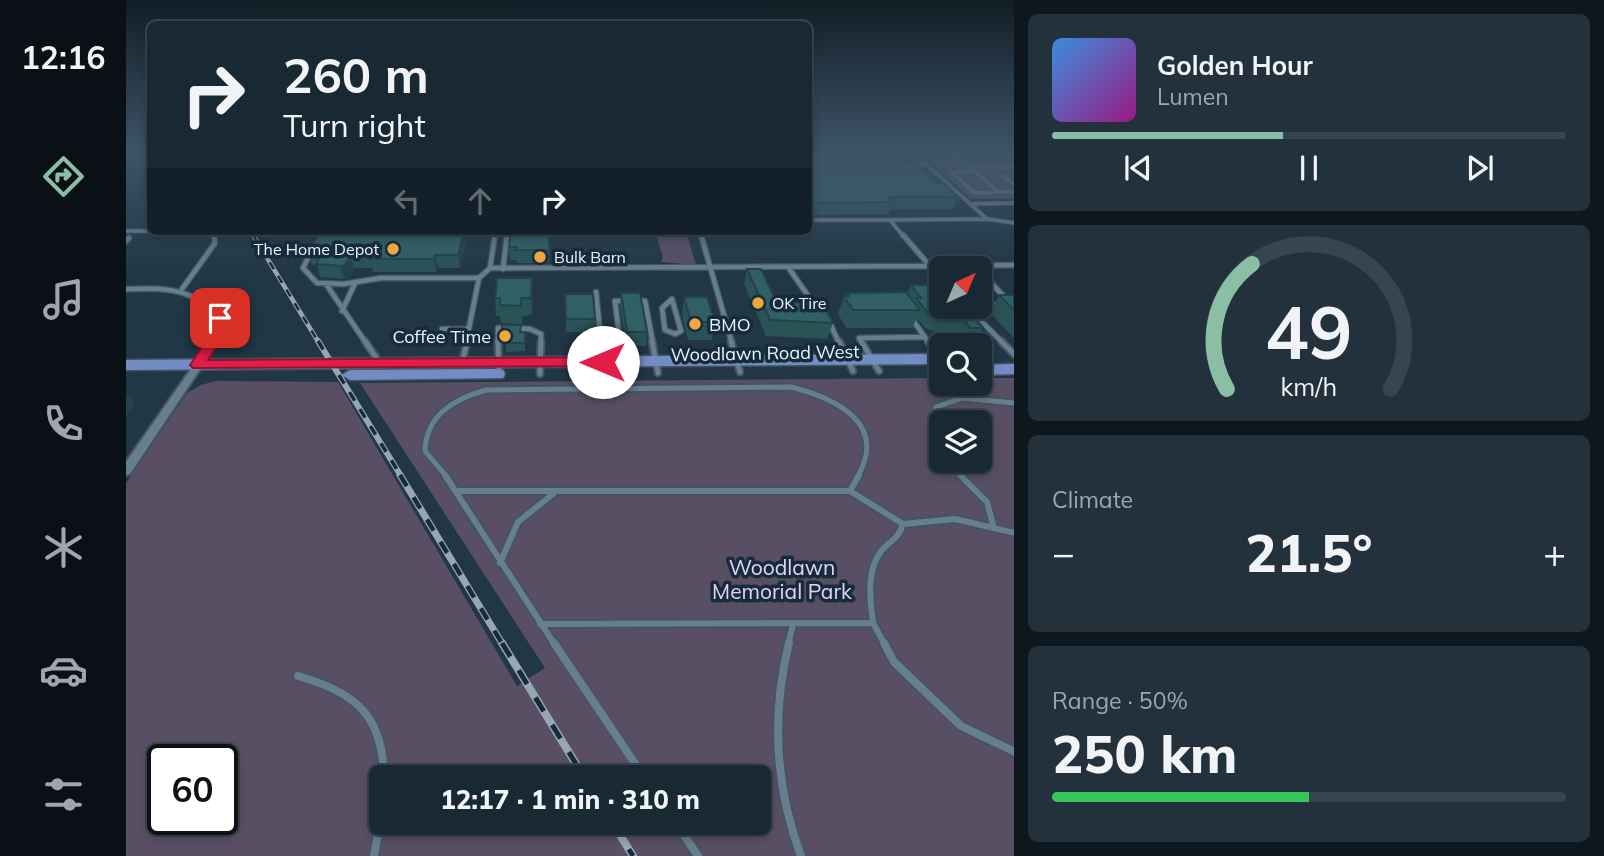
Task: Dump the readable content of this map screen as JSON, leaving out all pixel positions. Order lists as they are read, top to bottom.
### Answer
{
  "streets": {
    "main road": ["Woodlawn Road West"]
  },
  "parks": ["Woodlawn Memorial Park"],
  "places": [
    "The Home Depot",
    "Bulk Barn",
    "OK Tire",
    "BMO",
    "Coffee Time"
  ],
  "north": "top right",
  "page": {
    "tabs": "12:16",
    "turn": ["260 m", "Turn right"],
    "song": ["Golden Hour", "Lumen"],
    "tile": [
      "Climate",
      ["Range · 50%", "250 km"]
    ],
    "heat": ["−", "21.5°", "+"],
    "limit": "60",
    "trip": "12:17 · 1 min · 310 m",
    "gauge": ["49", "km/h"]
  }
}
